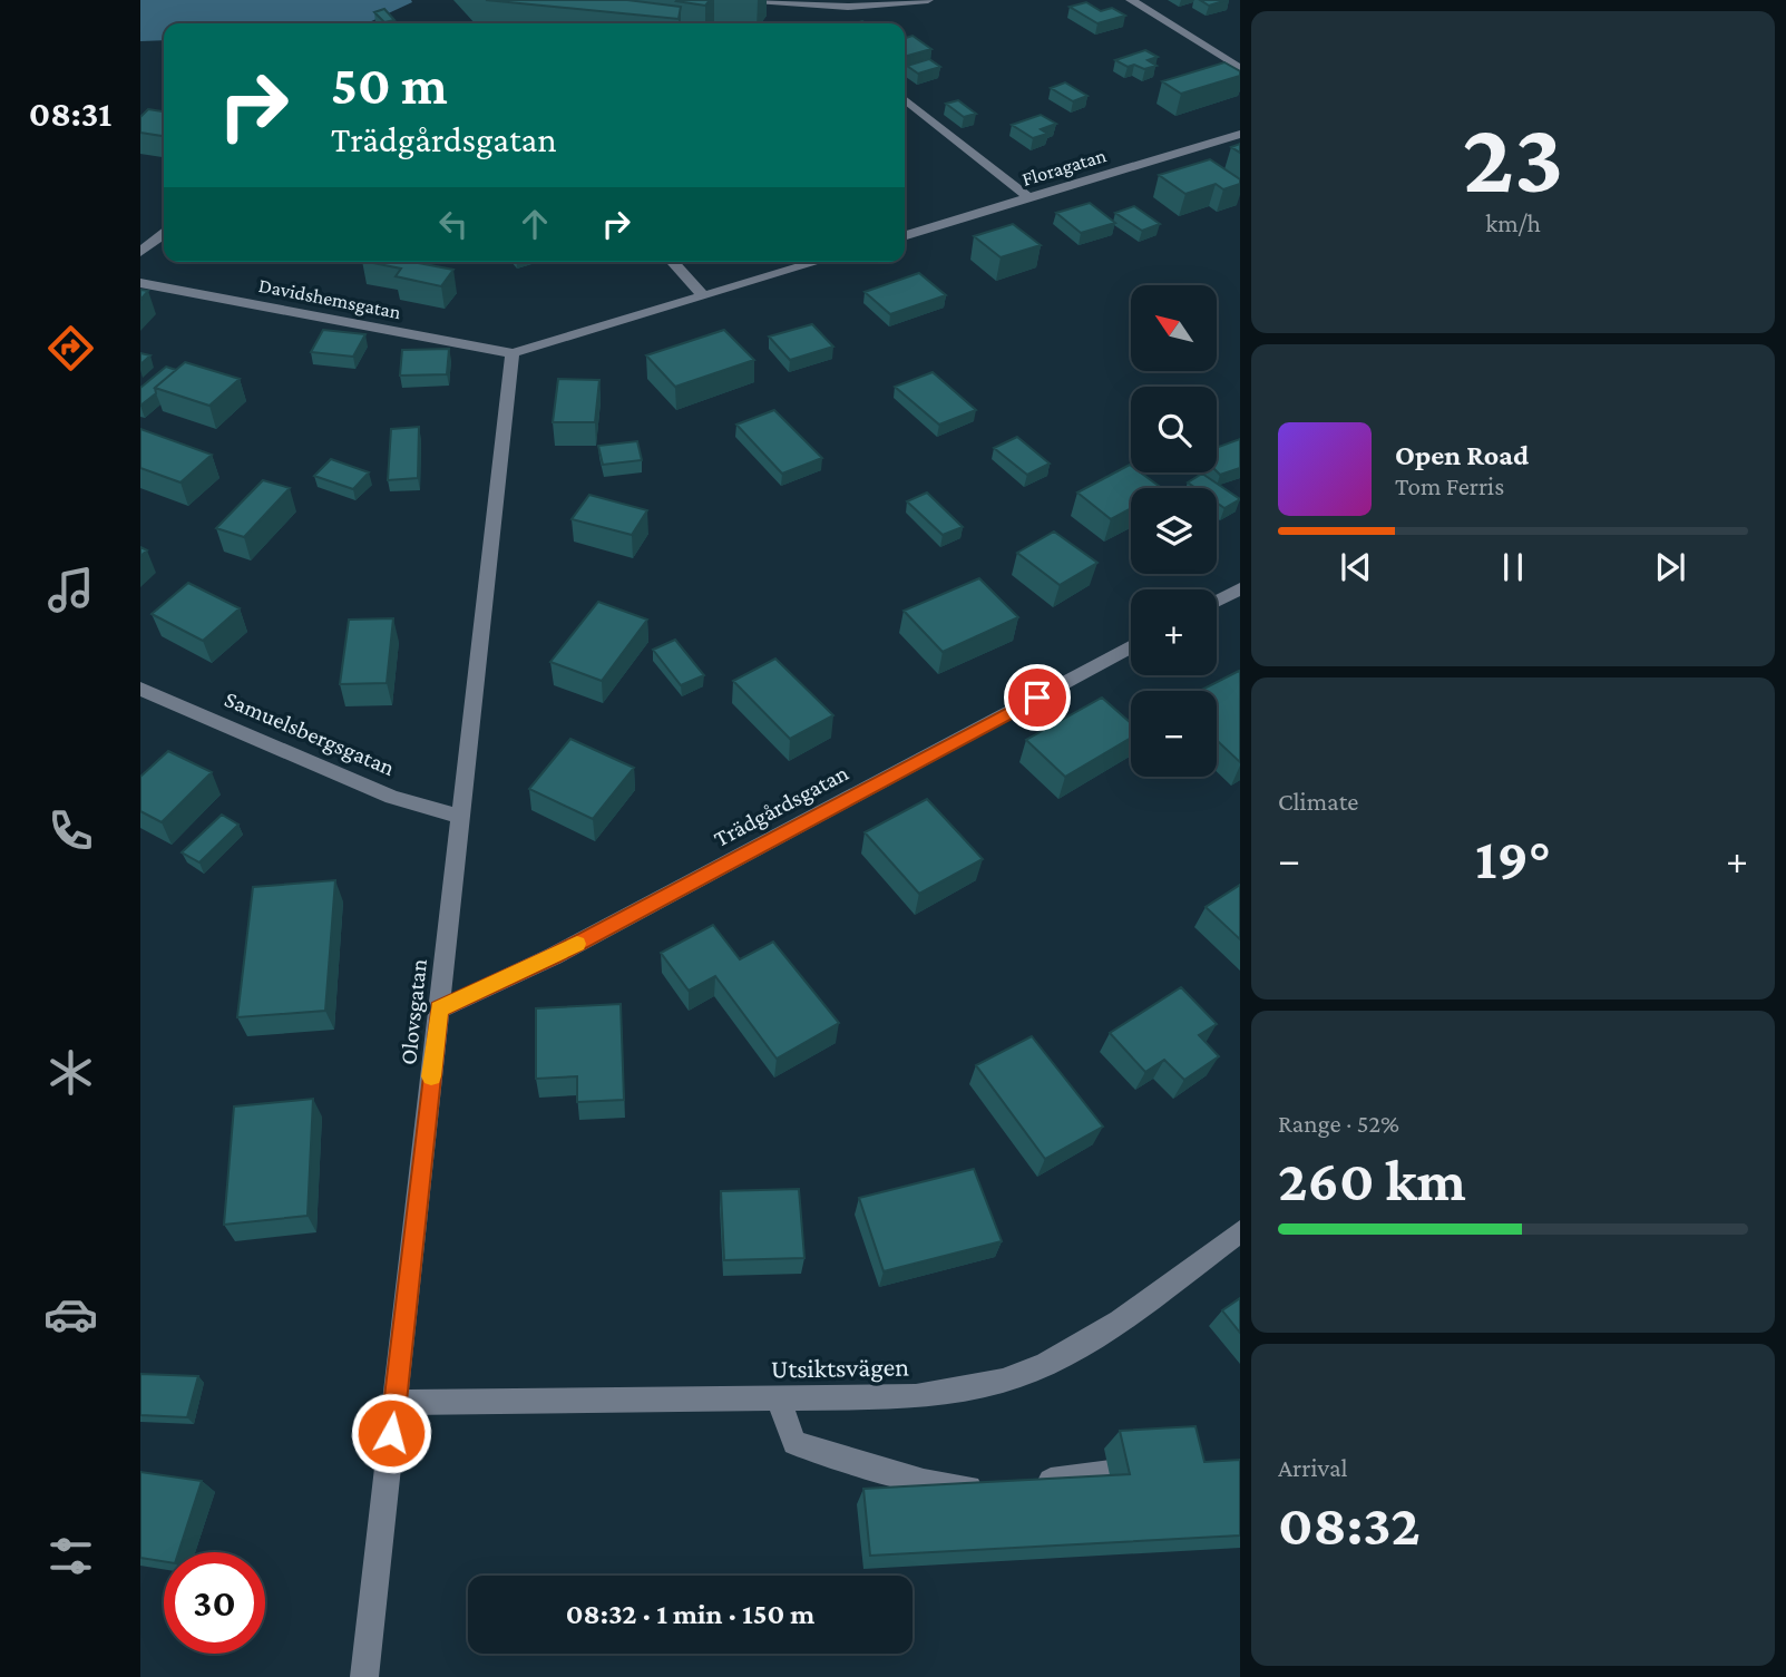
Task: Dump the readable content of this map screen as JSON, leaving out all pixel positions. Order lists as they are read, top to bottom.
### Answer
{
  "streets": {
    "street": [
      "Floragatan",
      "Davidshemsgatan",
      "Samuelsbergsgatan",
      "Trädgårdsgatan",
      "Olovsgatan",
      "Utsiktsvägen"
    ]
  },
  "crossings": [
    ["Davidshemsgatan", "Olovsgatan"],
    ["Samuelsbergsgatan", "Olovsgatan"],
    ["Trädgårdsgatan", "Olovsgatan"],
    ["Olovsgatan", "Utsiktsvägen"]
  ],
  "north": "top left",
  "page": {
    "tabs": "08:31",
    "tile": [
      ["23", "km/h"],
      "Climate",
      ["Range · 52%", "260 km"],
      ["Arrival", "08:32"]
    ],
    "turn": ["50 m", "Trädgårdsgatan"],
    "map_buttons": ["+", "−"],
    "song": ["Open Road", "Tom Ferris"],
    "heat": ["−", "19°", "+"],
    "limit": "30",
    "trip": "08:32 · 1 min · 150 m"
  }
}
